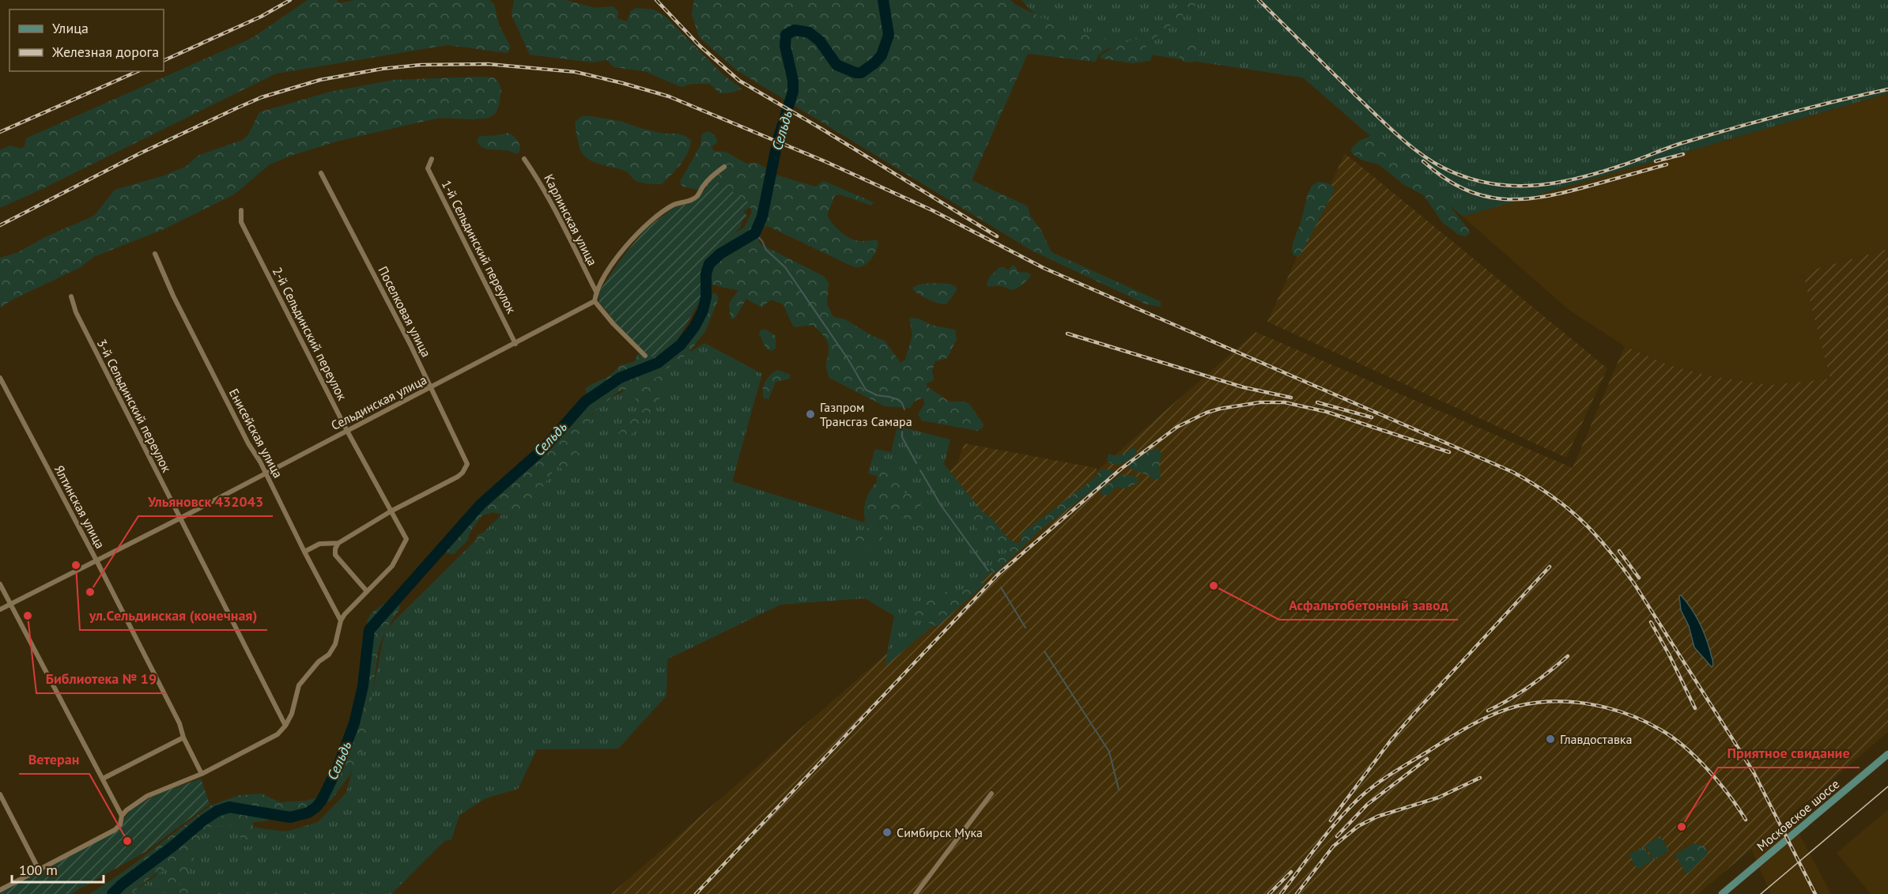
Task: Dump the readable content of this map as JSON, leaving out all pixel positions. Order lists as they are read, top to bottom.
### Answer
{
  "streets": {
    "main road": ["Московское шоссе"],
    "street": [
      "Карлинская улица",
      "1-й Сельдинский переулок",
      "Поселковая улица",
      "2-й Сельдинский переулок",
      "Сельдинская улица",
      "3-й Сельдинский переулок",
      "Енисейская улица",
      "Ялтинская улица"
    ]
  },
  "crossings": [
    ["1-й Сельдинский переулок", "Сельдинская улица"],
    ["Поселковая улица", "2-й Сельдинский переулок"],
    ["Поселковая улица", "Сельдинская улица"],
    ["2-й Сельдинский переулок", "Сельдинская улица"],
    ["Сельдинская улица", "3-й Сельдинский переулок"],
    ["Сельдинская улица", "Енисейская улица"],
    ["Сельдинская улица", "Ялтинская улица"]
  ],
  "water": ["Сельдь"],
  "places": [
    "Газпром Трансгаз Самара",
    "ул.Сельдинская (конечная)",
    "Асфальтобетонный завод",
    "Ульяновск 432043",
    "Библиотека № 19",
    "Главдоставка",
    "Приятное свидание",
    "Симбирск Мука",
    "Ветеран"
  ],
  "legend": ["Улица", "Железная дорога"],
  "scale_bar": "100 m"
}
